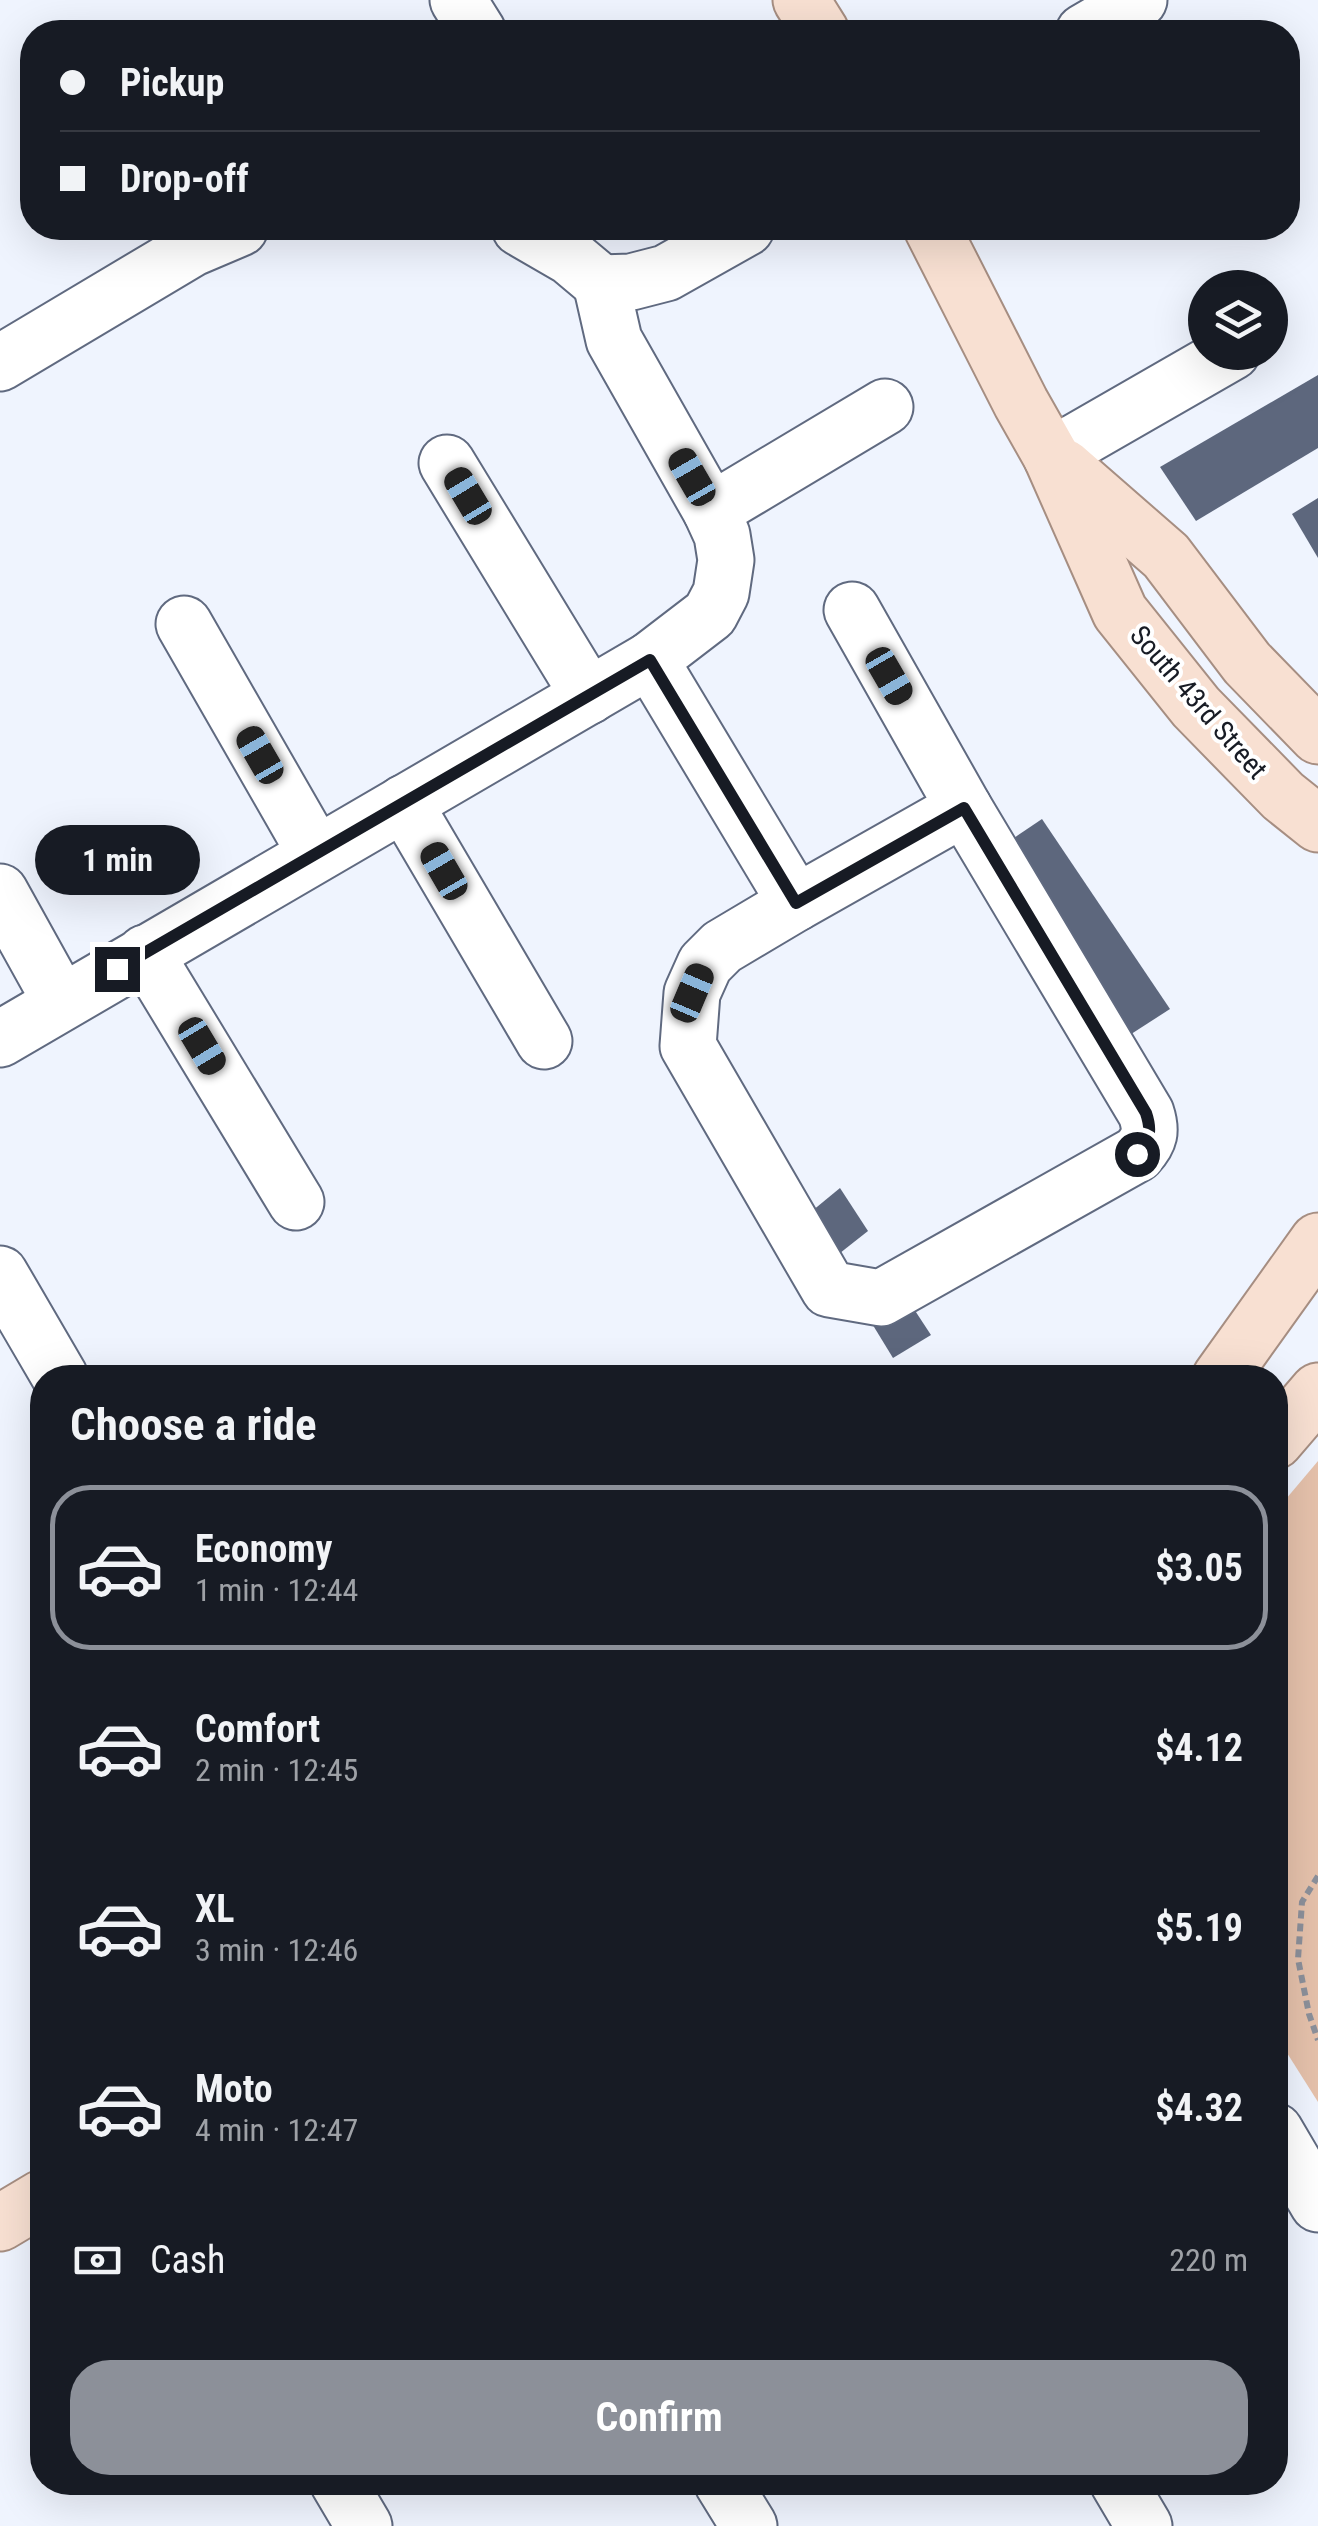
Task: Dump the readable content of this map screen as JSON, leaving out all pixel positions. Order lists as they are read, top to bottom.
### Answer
{
  "streets": {
    "main road": ["South 43rd Street"]
  },
  "page": {
    "banner": ["Pickup", "Drop-off"],
    "bubble": "1 min",
    "heading": "Choose a ride",
    "list": [
      {
        "name": "Economy",
        "note": "1 min · 12:44",
        "value": "$3.05"
      },
      {
        "name": "Comfort",
        "note": "2 min · 12:45",
        "value": "$4.12"
      },
      {
        "name": "XL",
        "note": "3 min · 12:46",
        "value": "$5.19"
      },
      {
        "name": "Moto",
        "note": "4 min · 12:47",
        "value": "$4.32"
      }
    ],
    "pay": ["Cash", "220 m"],
    "buttons": "Confirm"
  }
}
